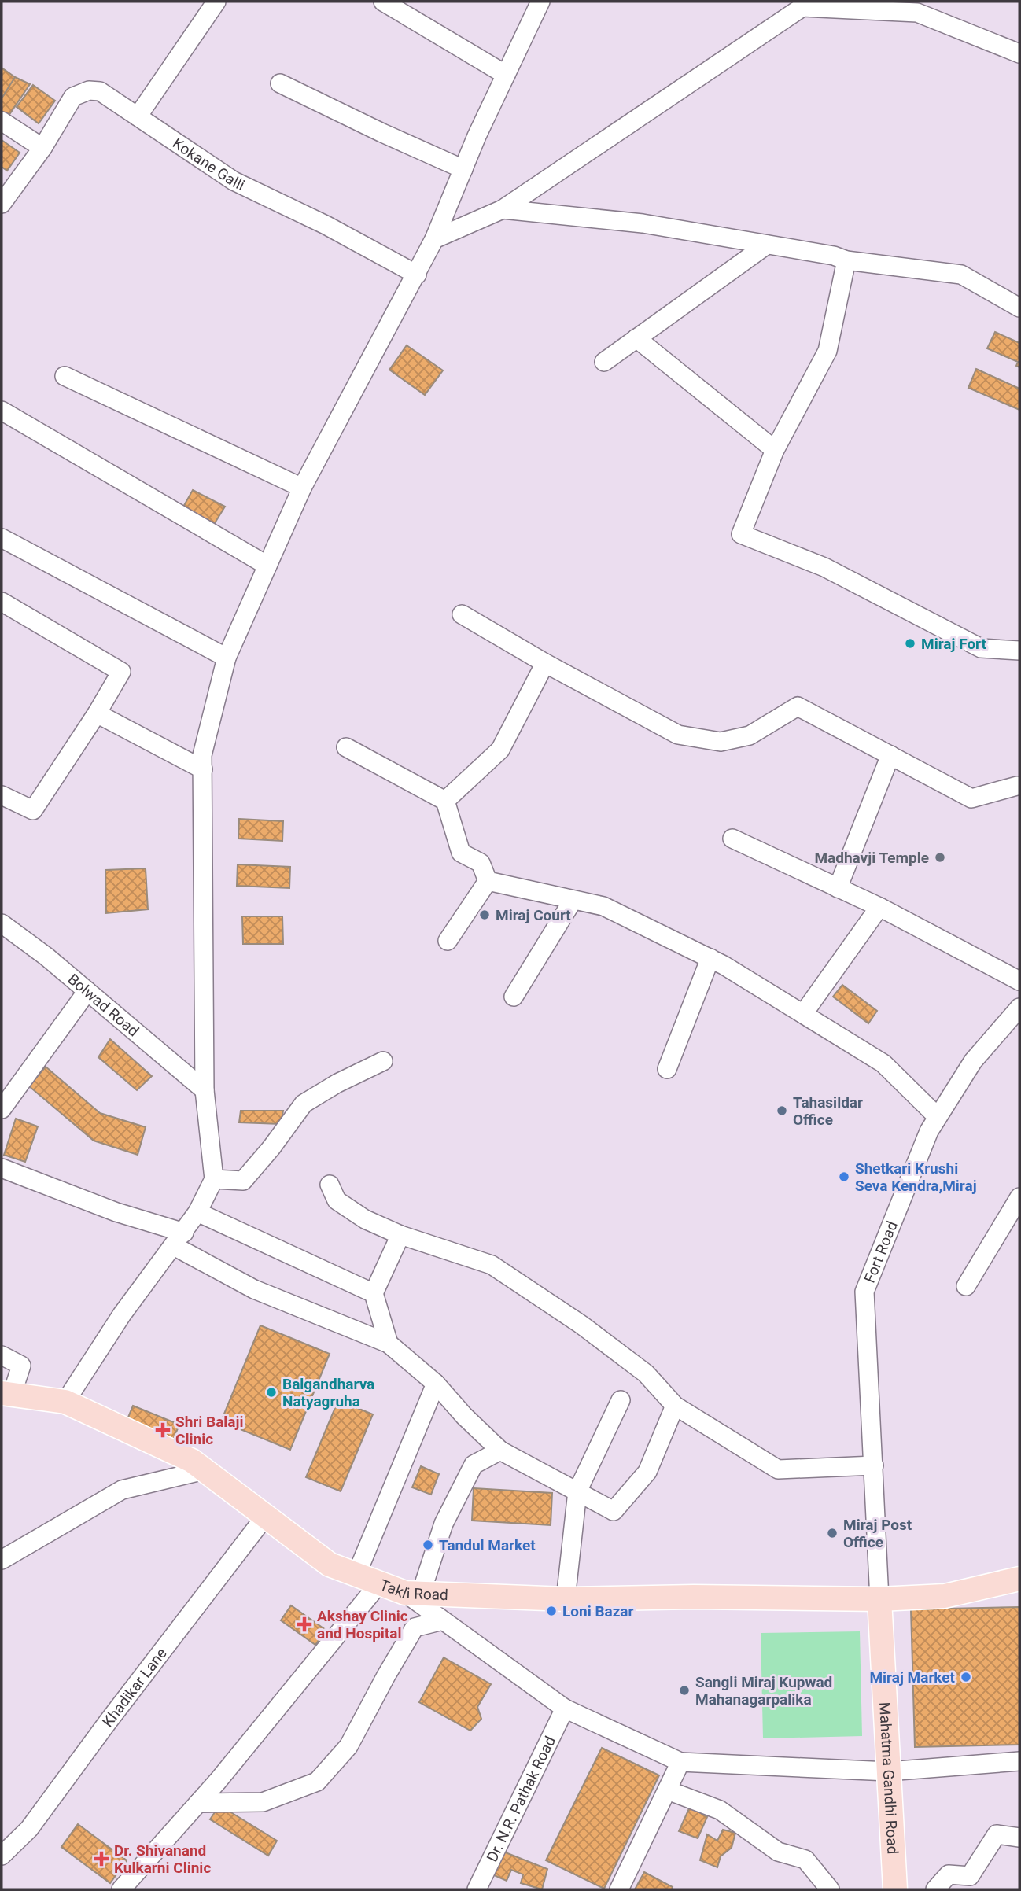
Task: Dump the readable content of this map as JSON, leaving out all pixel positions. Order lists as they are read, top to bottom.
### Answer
{
  "streets": {
    "main road": ["Takli Road", "Mahatma Gandhi Road"],
    "street": [
      "Kokane Galli",
      "Bolwad Road",
      "Fort Road",
      "Khadikar Lane",
      "Dr. N.R. Pathak Road"
    ]
  },
  "crossings": [
    ["Fort Road", "Takli Road"],
    ["Fort Road", "Mahatma Gandhi Road"],
    ["Takli Road", "Khadikar Lane"],
    ["Takli Road", "Mahatma Gandhi Road"]
  ],
  "places": {
    "other": [
      "Miraj Fort",
      "Madhavji Temple",
      "Miraj Court",
      "Tahasildar Office",
      "Shetkari Krushi Seva Kendra,Miraj",
      "Balgandharva Natyagruha",
      "Miraj Post Office",
      "Tandul Market",
      "Loni Bazar",
      "Miraj Market",
      "Sangli Miraj Kupwad Mahanagarpalika"
    ],
    "health": ["Shri Balaji Clinic", "Akshay Clinic and Hospital", "Dr. Shivanand Kulkarni Clinic"]
  }
}
